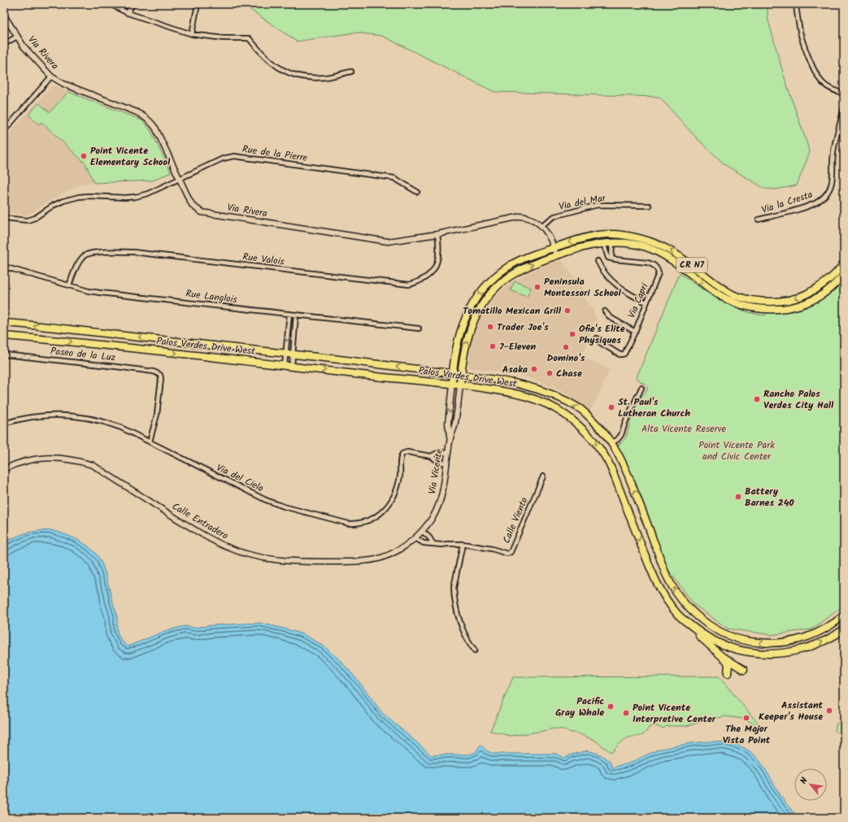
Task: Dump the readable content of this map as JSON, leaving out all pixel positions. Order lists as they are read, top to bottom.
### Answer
{
  "streets": {
    "main road": ["CR N7", "Palos Verdes Drive West"],
    "street": [
      "Via Rivera",
      "Rue de la Pierre",
      "Via del Mar",
      "Via la Cresta",
      "Rue Valois",
      "Rue Langlois",
      "Via Capri",
      "Paseo de la Luz",
      "Via Vicente",
      "Via del Cielo",
      "Calle Viento",
      "Calle Entradero"
    ]
  },
  "crossings": [
    ["Via Rivera", "Rue de la Pierre"],
    ["Via Rivera", "Via del Mar"],
    ["Via Rivera", "Rue Valois"],
    ["Via Rivera", "CR N7"],
    ["Rue Valois", "Rue Langlois"],
    ["CR N7", "Palos Verdes Drive West"],
    ["CR N7", "Via Vicente"],
    ["Palos Verdes Drive West", "Via Vicente"],
    ["Paseo de la Luz", "Via del Cielo"],
    ["Via Vicente", "Via del Cielo"],
    ["Via Vicente", "Calle Viento"],
    ["Via Vicente", "Calle Entradero"],
    ["Calle Viento", "Calle Entradero"]
  ],
  "parks": ["Alta Vicente Reserve", "Point Vicente Park and Civic Center"],
  "places": [
    "Point Vicente Elementary School",
    "Peninsula Montessori School",
    "Tomatillo Mexican Grill",
    "Trader Joe's",
    "Ofie's Elite Physiques",
    "7-Eleven",
    "Domino's",
    "Asaka",
    "Chase",
    "Rancho Palos Verdes City Hall",
    "St. Paul's Lutheran Church",
    "Battery Barnes 240",
    "Pacific Gray Whale",
    "Assistant Keeper's House",
    "Point Vicente Interpretive Center",
    "The Major Vista Point"
  ],
  "north": "top left"
}
